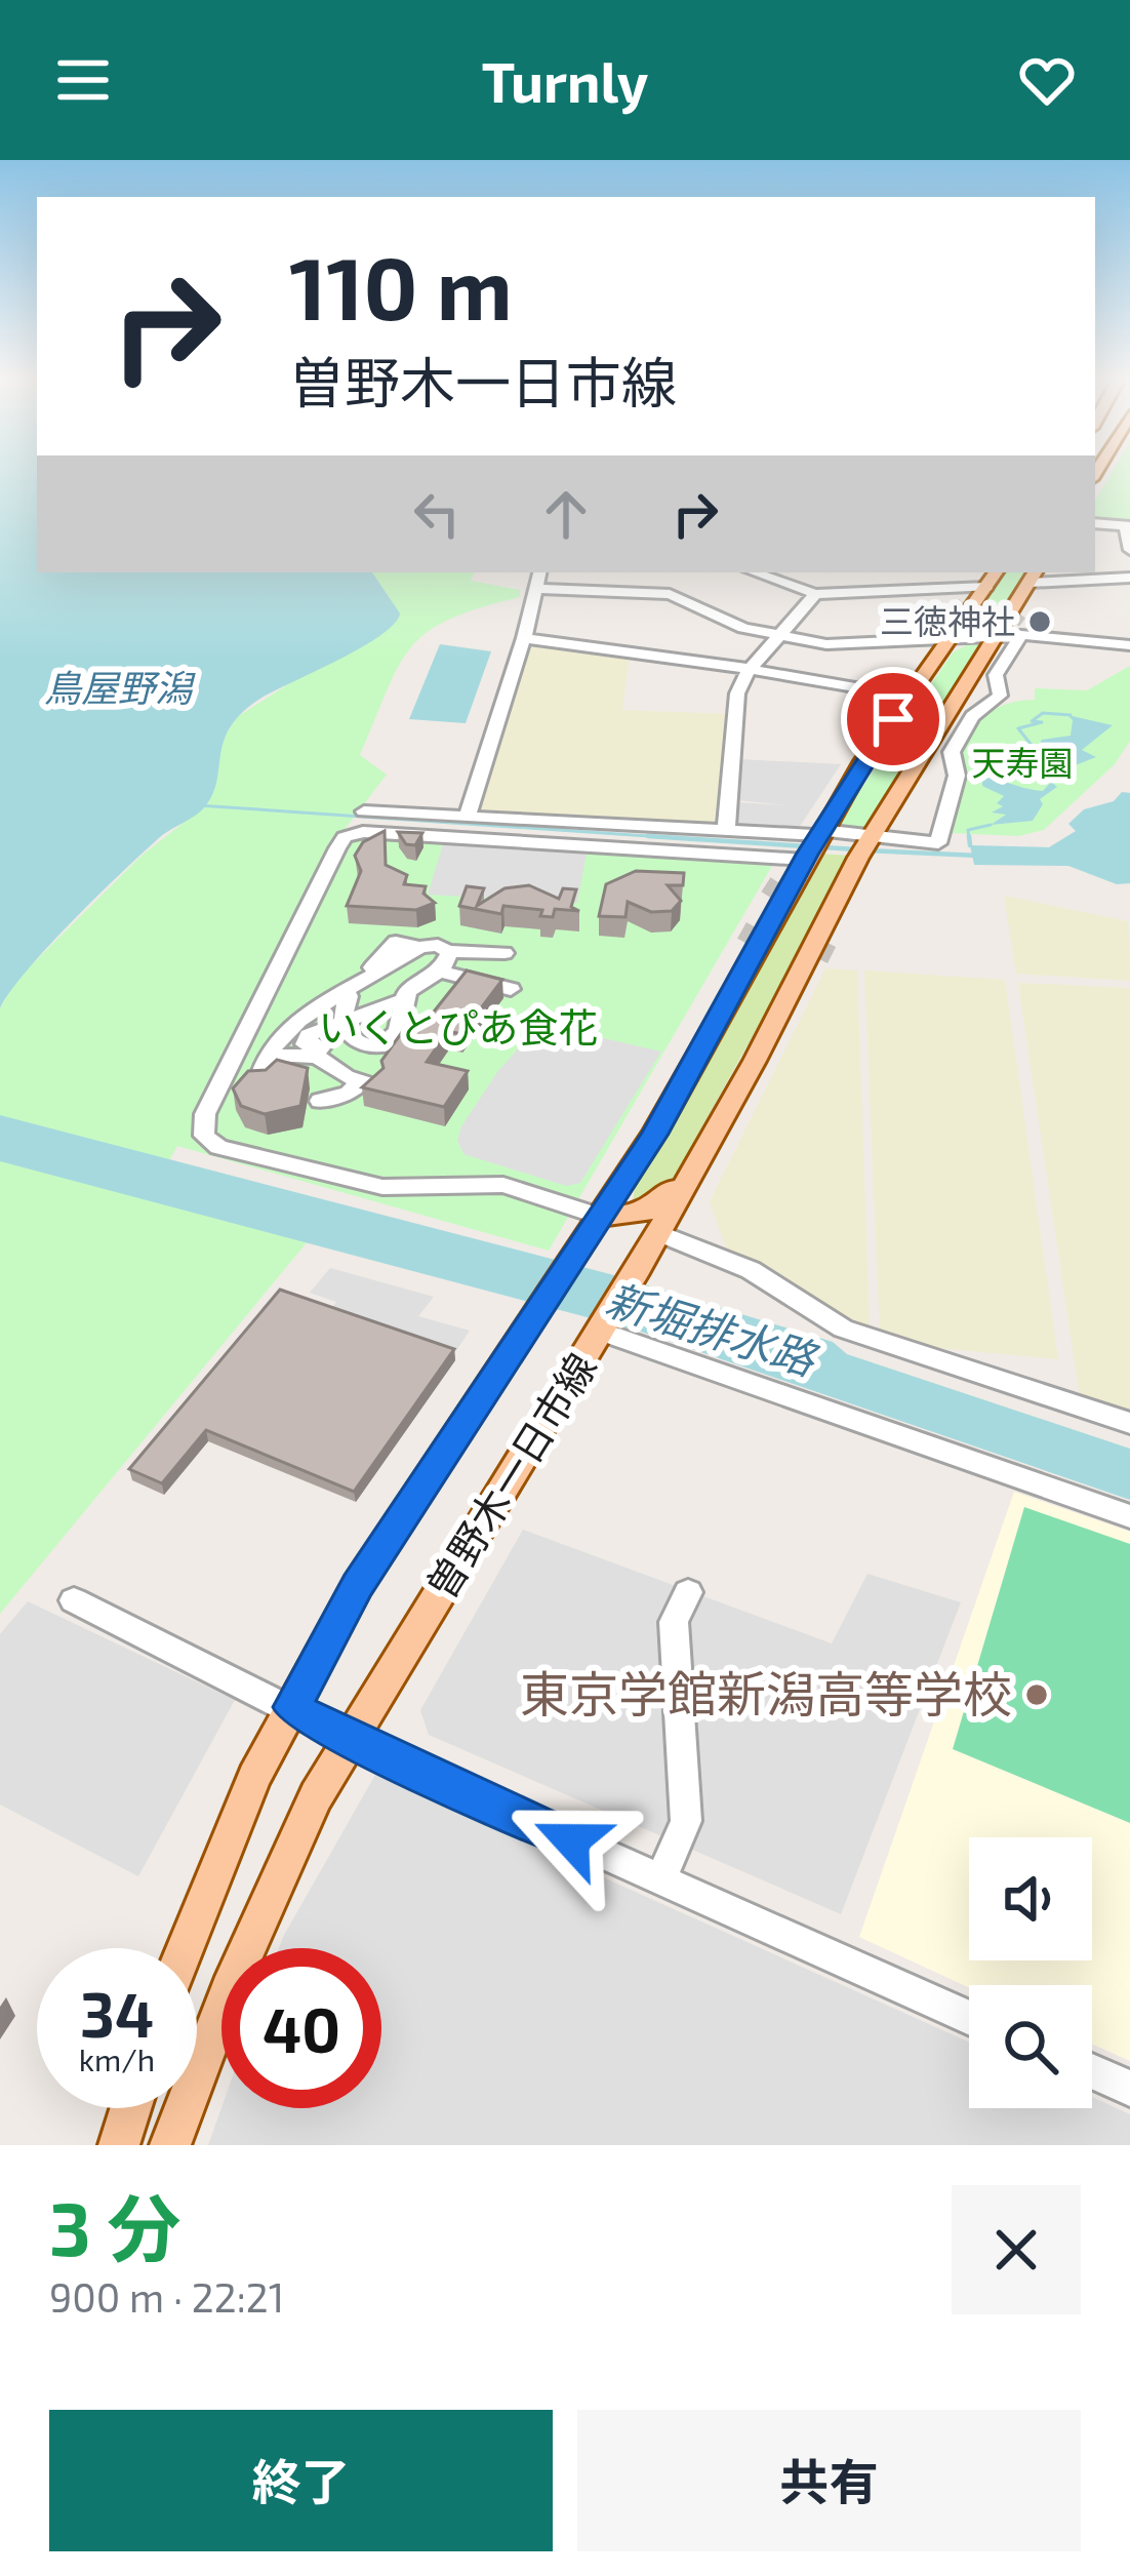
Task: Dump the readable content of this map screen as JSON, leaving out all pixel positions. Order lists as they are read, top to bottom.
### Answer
{
  "streets": {
    "main road": ["曽野木一日市線"]
  },
  "water": ["鳥屋野潟", "新堀排水路"],
  "parks": ["天寿園", "いくとぴあ食花"],
  "places": ["三徳神社", "東京学館新潟高等学校"],
  "page": {
    "header": "Turnly",
    "turn": ["110 m", "曽野木一日市線"],
    "speed": "34 km/h",
    "limit": "40",
    "heading": ["3 分", "900 m · 22:21"],
    "buttons": ["終了", "共有"]
  }
}
